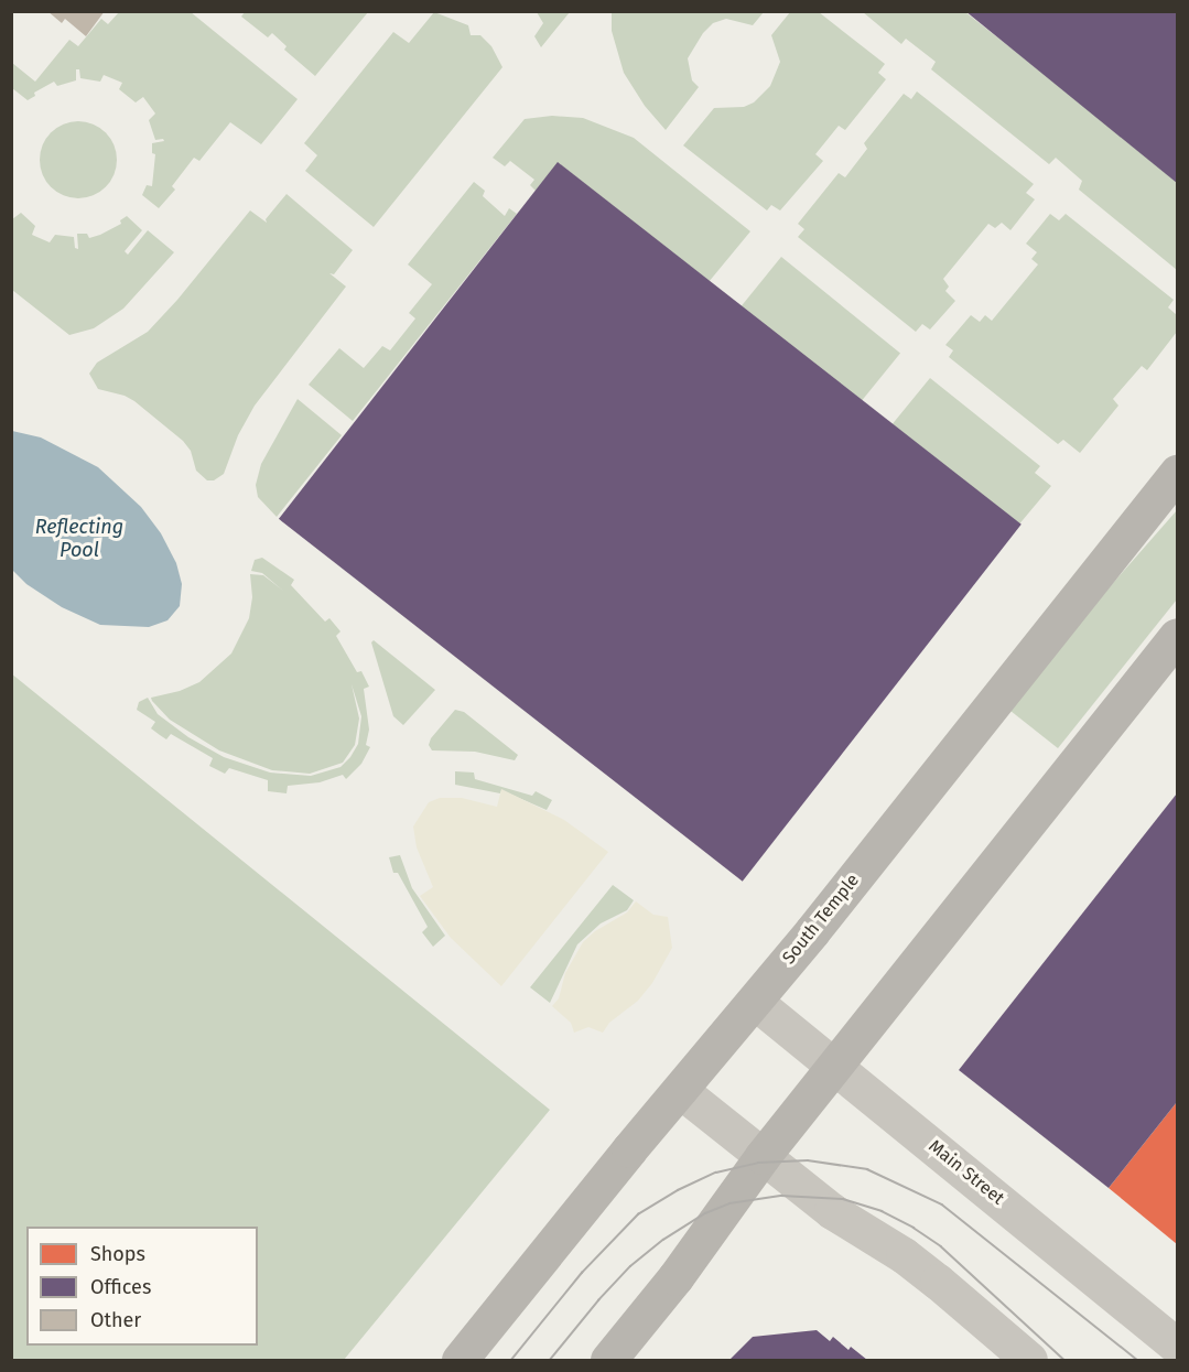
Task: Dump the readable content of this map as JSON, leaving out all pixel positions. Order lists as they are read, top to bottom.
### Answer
{
  "streets": {
    "street": ["South Temple", "Main Street"]
  },
  "crossings": [
    ["South Temple", "Main Street"]
  ],
  "water": ["Reflecting Pool"],
  "legend": ["Shops", "Offices", "Other"]
}
